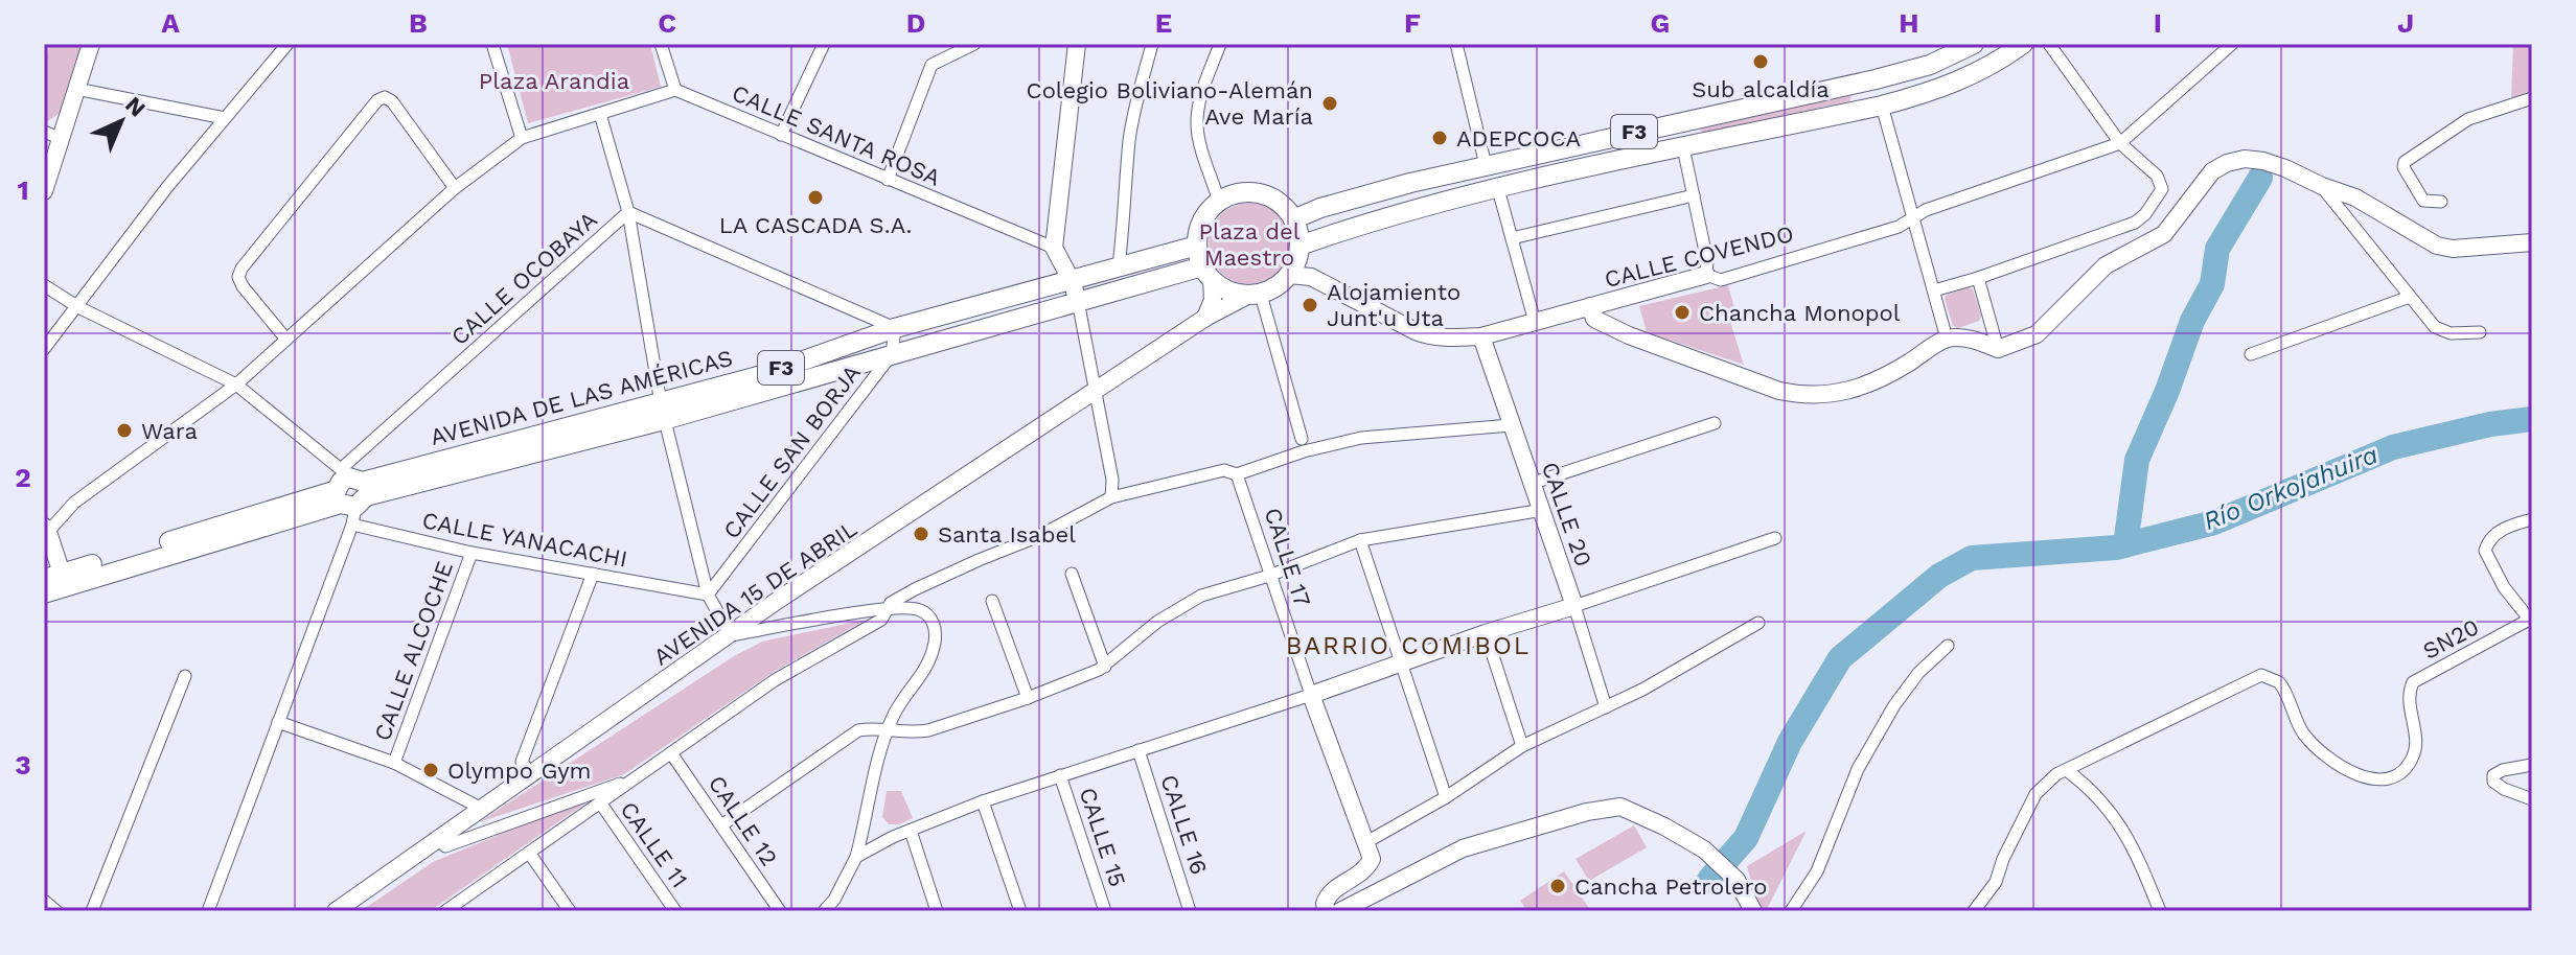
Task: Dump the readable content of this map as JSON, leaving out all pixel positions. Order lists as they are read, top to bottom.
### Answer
{
  "streets": {
    "main road": [
      "F3",
      "CALLE COVENDO",
      "AVENIDA DE LAS AMÉRICAS",
      "CALLE 20",
      "CALLE 17",
      "AVENIDA 15 DE ABRIL"
    ],
    "street": [
      "CALLE SANTA ROSA",
      "CALLE OCOBAYA",
      "CALLE SAN BORJA",
      "CALLE YANACACHI",
      "SN20",
      "CALLE ALCOCHE",
      "CALLE 12",
      "CALLE 16",
      "CALLE 15",
      "CALLE 11"
    ]
  },
  "crossings": [
    ["F3", "CALLE COVENDO"],
    ["F3", "AVENIDA DE LAS AMÉRICAS"],
    ["F3", "AVENIDA 15 DE ABRIL"],
    ["CALLE COVENDO", "AVENIDA DE LAS AMÉRICAS"],
    ["CALLE COVENDO", "CALLE 20"],
    ["CALLE COVENDO", "AVENIDA 15 DE ABRIL"],
    ["CALLE OCOBAYA", "AVENIDA DE LAS AMÉRICAS"],
    ["CALLE OCOBAYA", "CALLE SAN BORJA"],
    ["CALLE OCOBAYA", "CALLE YANACACHI"],
    ["AVENIDA DE LAS AMÉRICAS", "CALLE SAN BORJA"],
    ["AVENIDA DE LAS AMÉRICAS", "CALLE YANACACHI"],
    ["AVENIDA DE LAS AMÉRICAS", "AVENIDA 15 DE ABRIL"],
    ["CALLE SAN BORJA", "CALLE YANACACHI"],
    ["CALLE YANACACHI", "CALLE ALCOCHE"]
  ],
  "districts": ["BARRIO COMIBOL"],
  "water": ["Río Orkojahuira"],
  "parks": ["Plaza Arandia", "Plaza del Maestro"],
  "places": [
    "Sub alcaldía",
    "Colegio Boliviano-Alemán Ave María",
    "ADEPCOCA",
    "LA CASCADA S.A.",
    "Alojamiento Junt'u Uta",
    "Chancha Monopol",
    "Wara",
    "Santa Isabel",
    "Olympo Gym",
    "Cancha Petrolero"
  ],
  "north": "top right",
  "grid": {
    "columns": [
      "A",
      "B",
      "C",
      "D",
      "E",
      "F",
      "G",
      "H",
      "I",
      "J"
    ],
    "rows": ["1", "2", "3"]
  }
}
